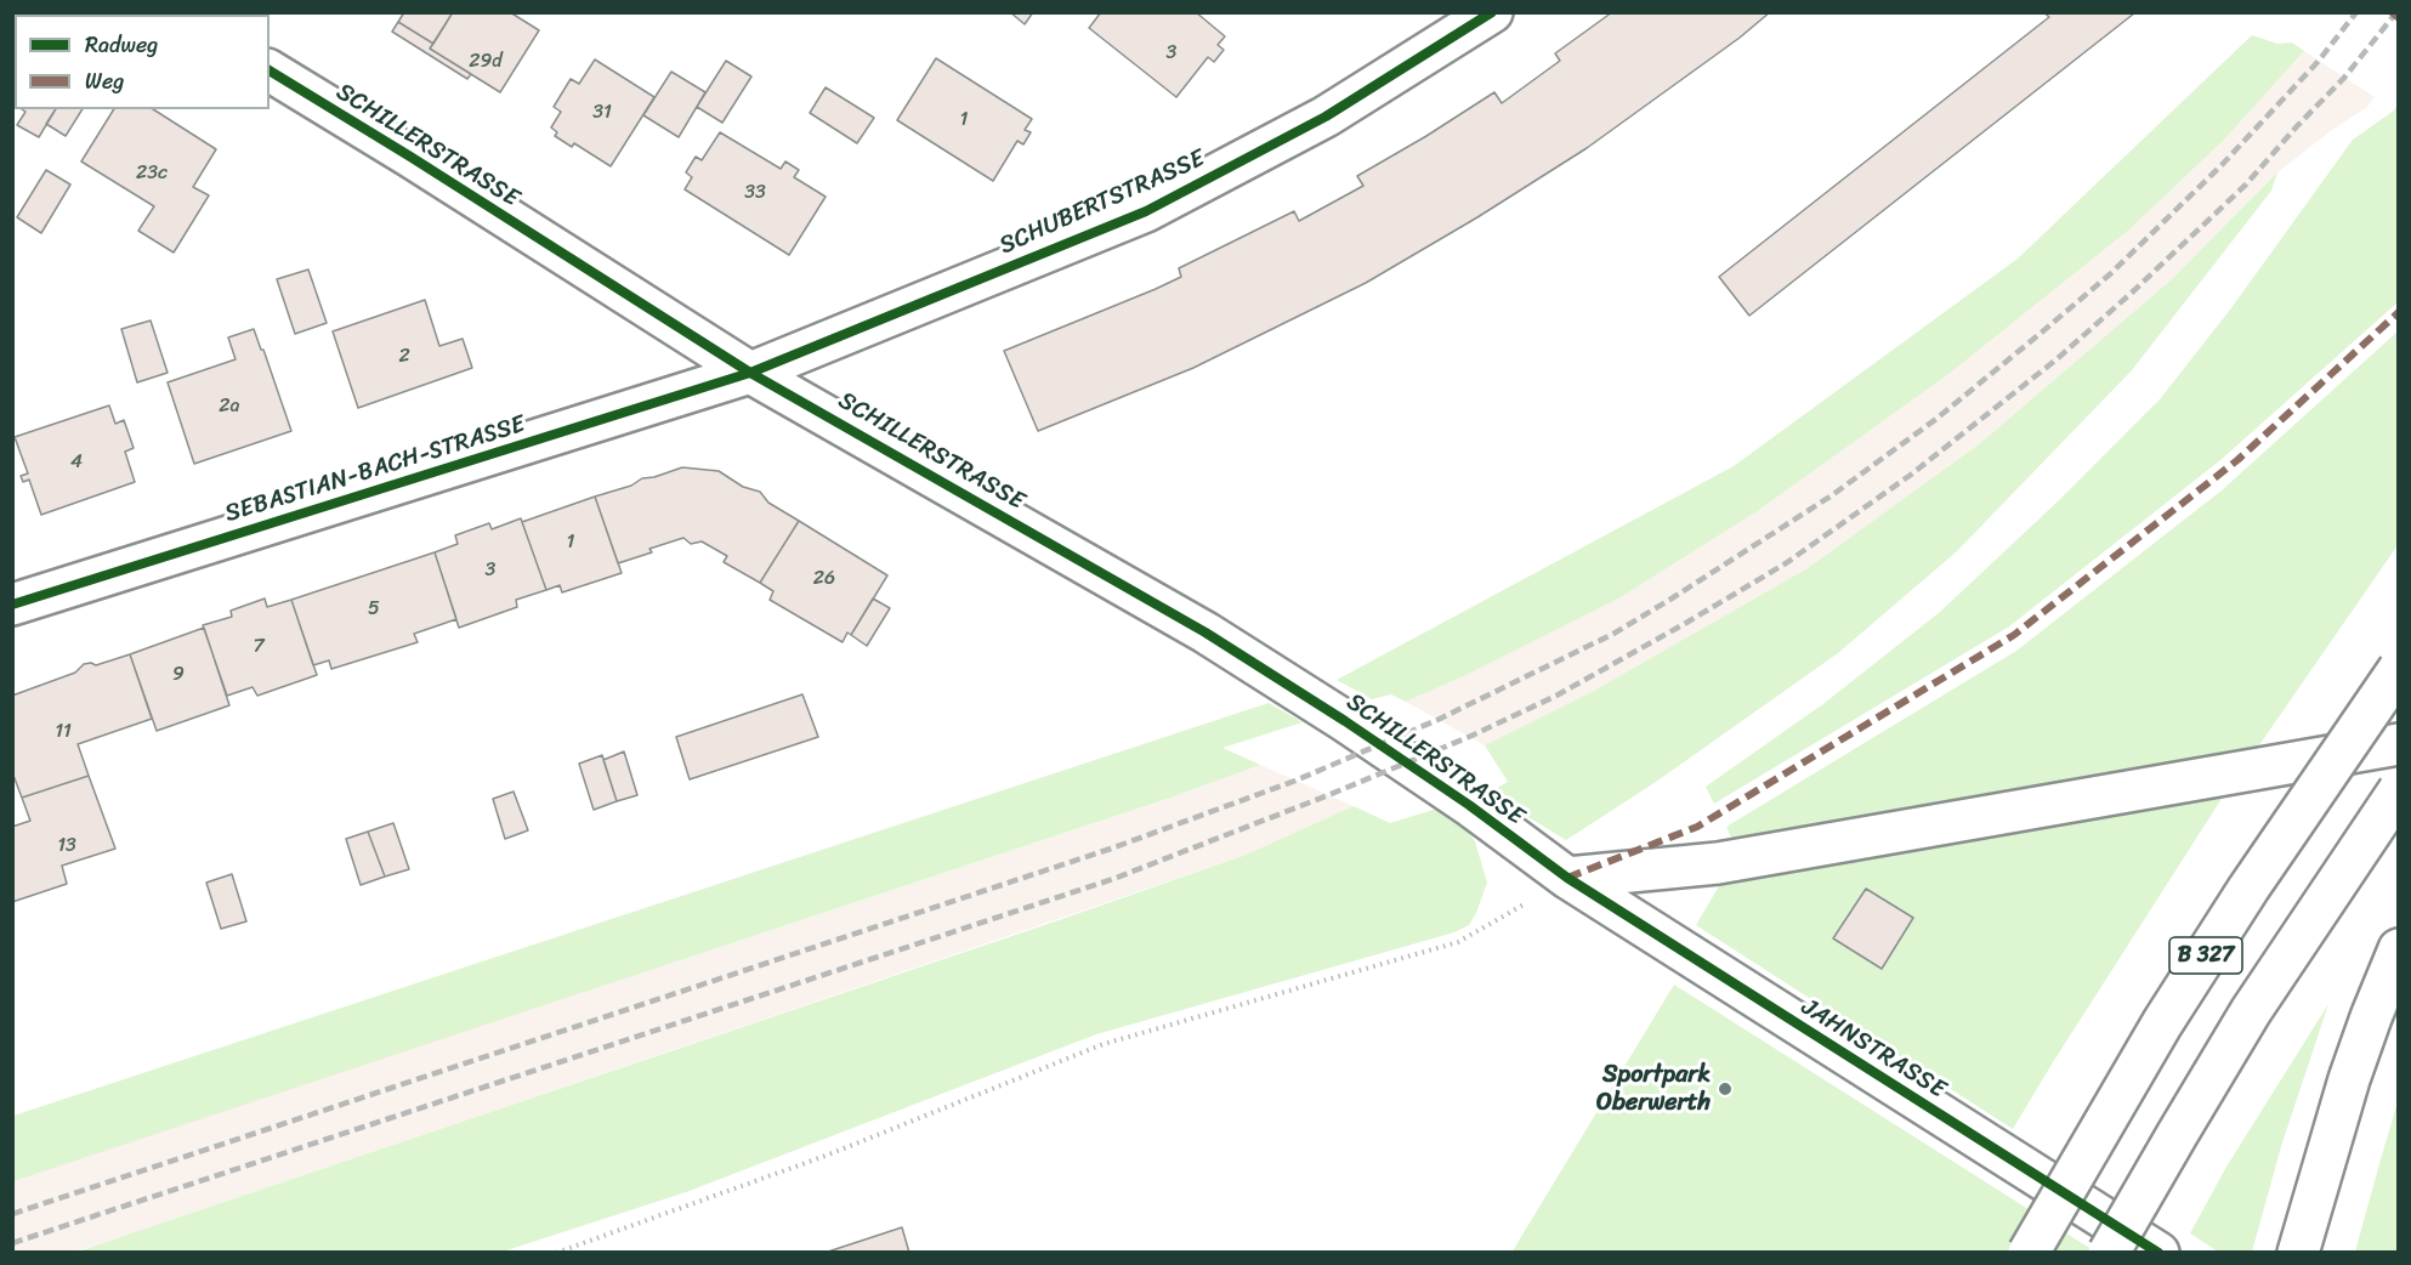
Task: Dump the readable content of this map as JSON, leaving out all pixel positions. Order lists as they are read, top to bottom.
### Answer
{
  "streets": {
    "main road": [
      "SCHILLERSTRASSE",
      "SCHUBERTSTRASSE",
      "SEBASTIAN-BACH-STRASSE",
      "B 327",
      "JAHNSTRASSE"
    ]
  },
  "crossings": [
    ["SCHILLERSTRASSE", "SCHUBERTSTRASSE"],
    ["SCHILLERSTRASSE", "SEBASTIAN-BACH-STRASSE"],
    ["SCHILLERSTRASSE", "JAHNSTRASSE"],
    ["SCHUBERTSTRASSE", "SEBASTIAN-BACH-STRASSE"]
  ],
  "places": ["Sportpark Oberwerth"],
  "house_numbers": [
    "3",
    "29d",
    "31",
    "1",
    "23c",
    "33",
    "2",
    "2a",
    "4",
    "1",
    "3",
    "26",
    "5",
    "7",
    "9",
    "11",
    "13"
  ],
  "legend": ["Radweg", "Weg"]
}
